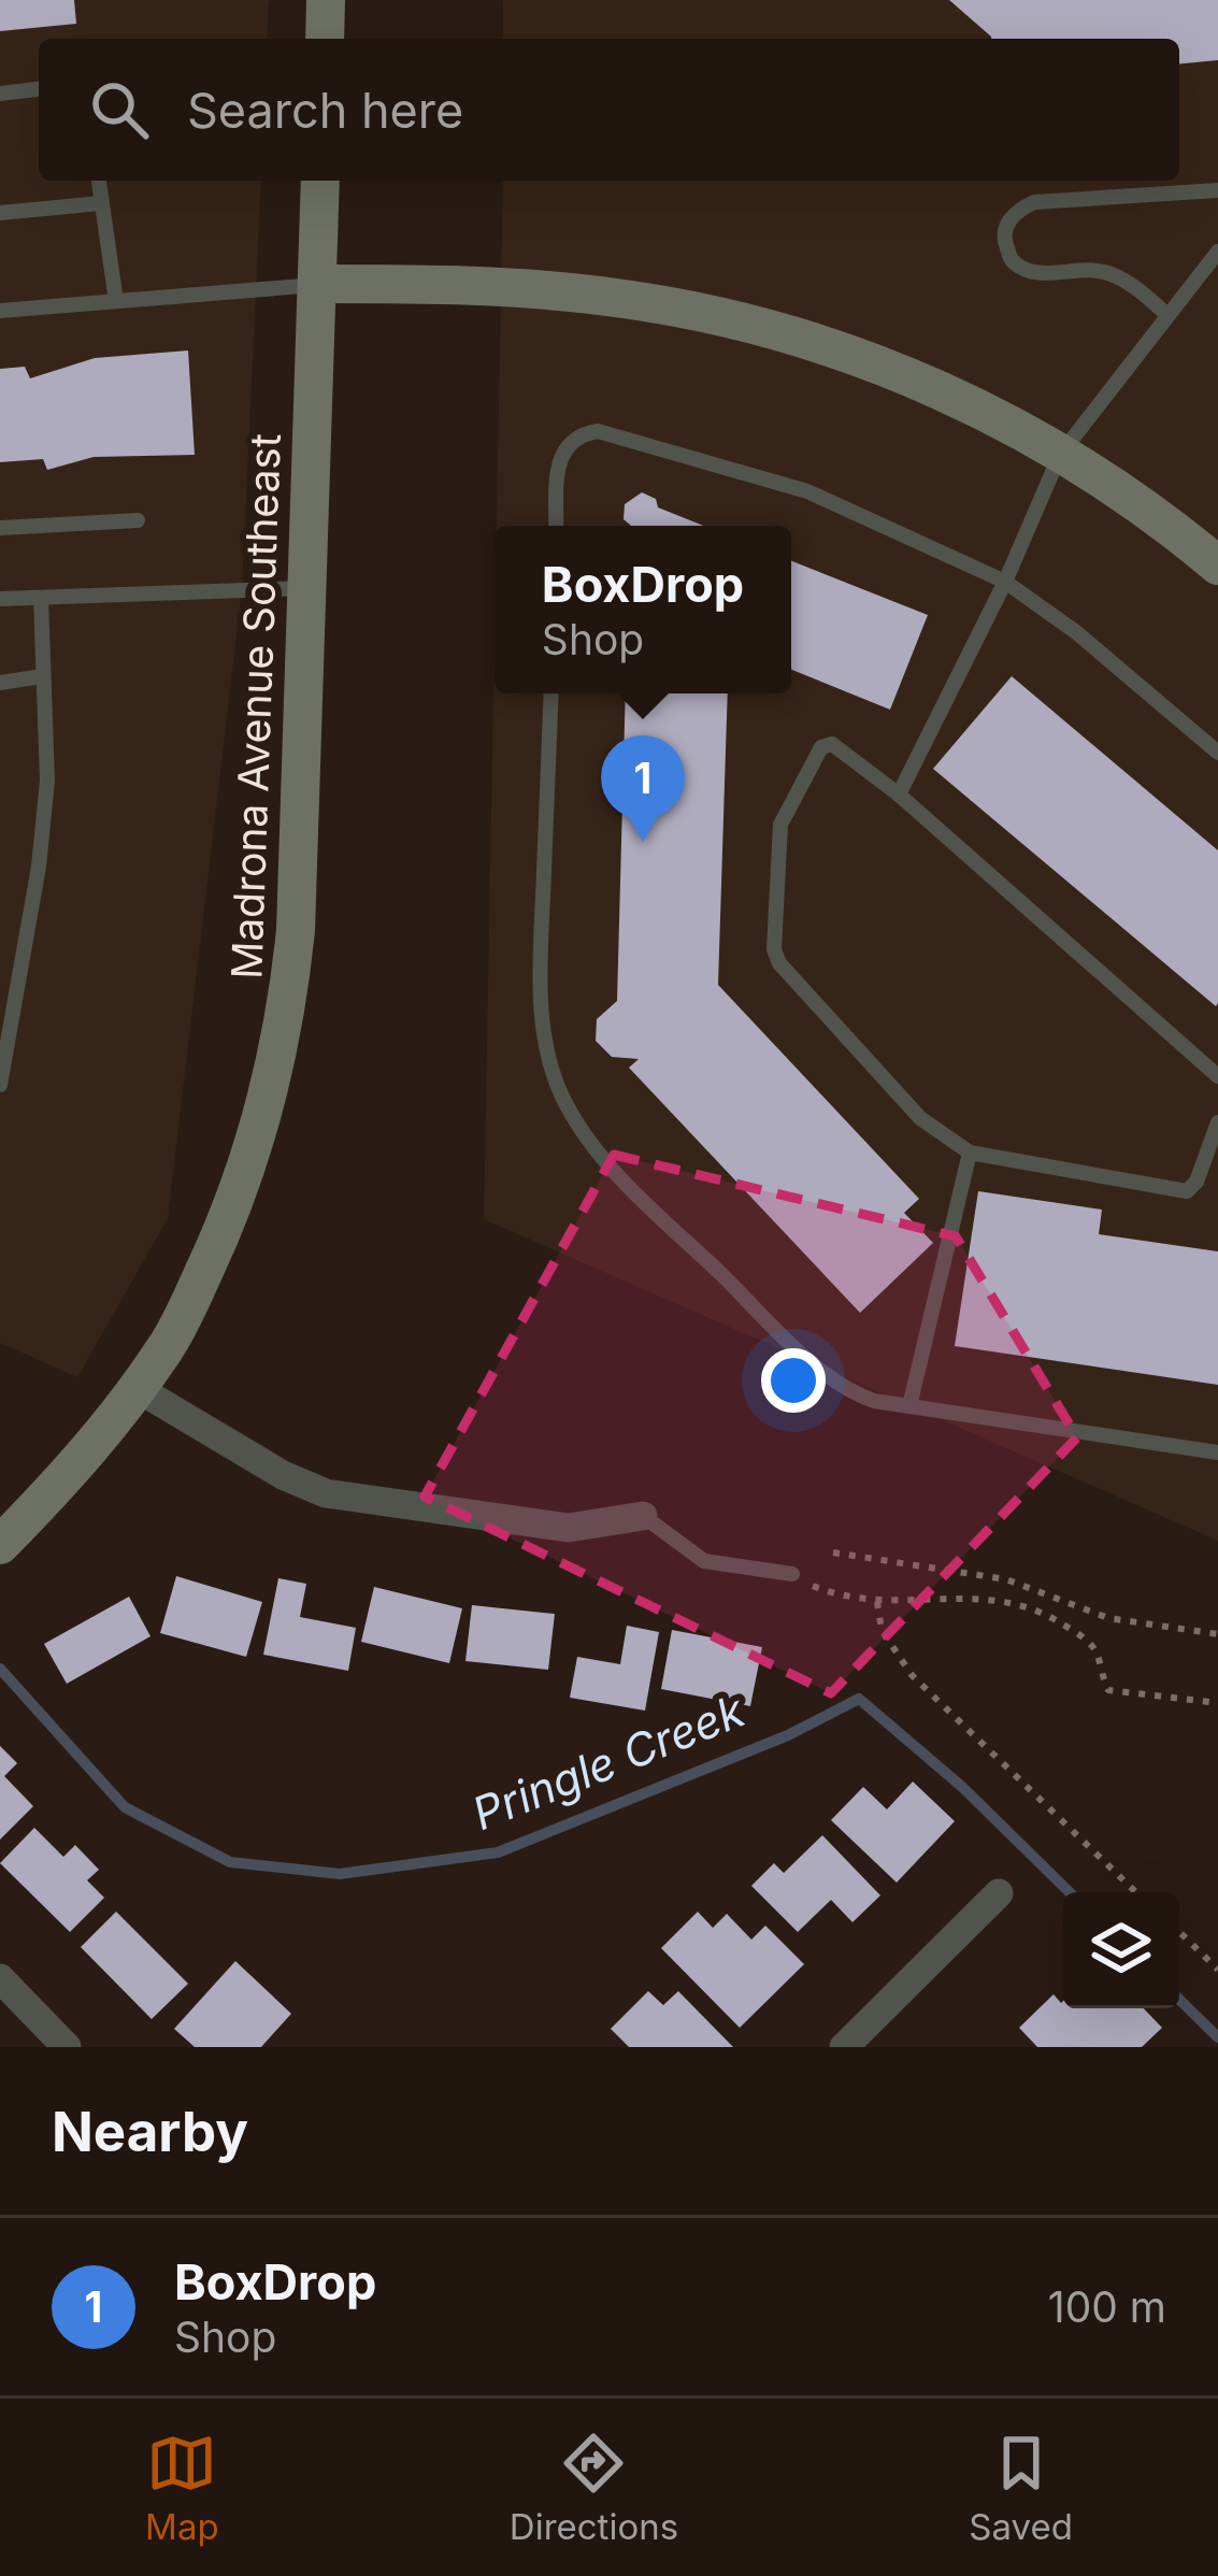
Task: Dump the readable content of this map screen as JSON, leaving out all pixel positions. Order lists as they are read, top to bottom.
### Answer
{
  "streets": {
    "main road": ["Madrona Avenue Southeast"]
  },
  "water": ["Pringle Creek"],
  "page": {
    "search": "Search here",
    "popup": ["BoxDrop", "Shop"],
    "pins": "1",
    "heading": "Nearby",
    "list": [
      {
        "mark": "1",
        "name": "BoxDrop",
        "note": "Shop",
        "value": "100 m"
      }
    ],
    "nav": ["Map", "Directions", "Saved"]
  }
}
